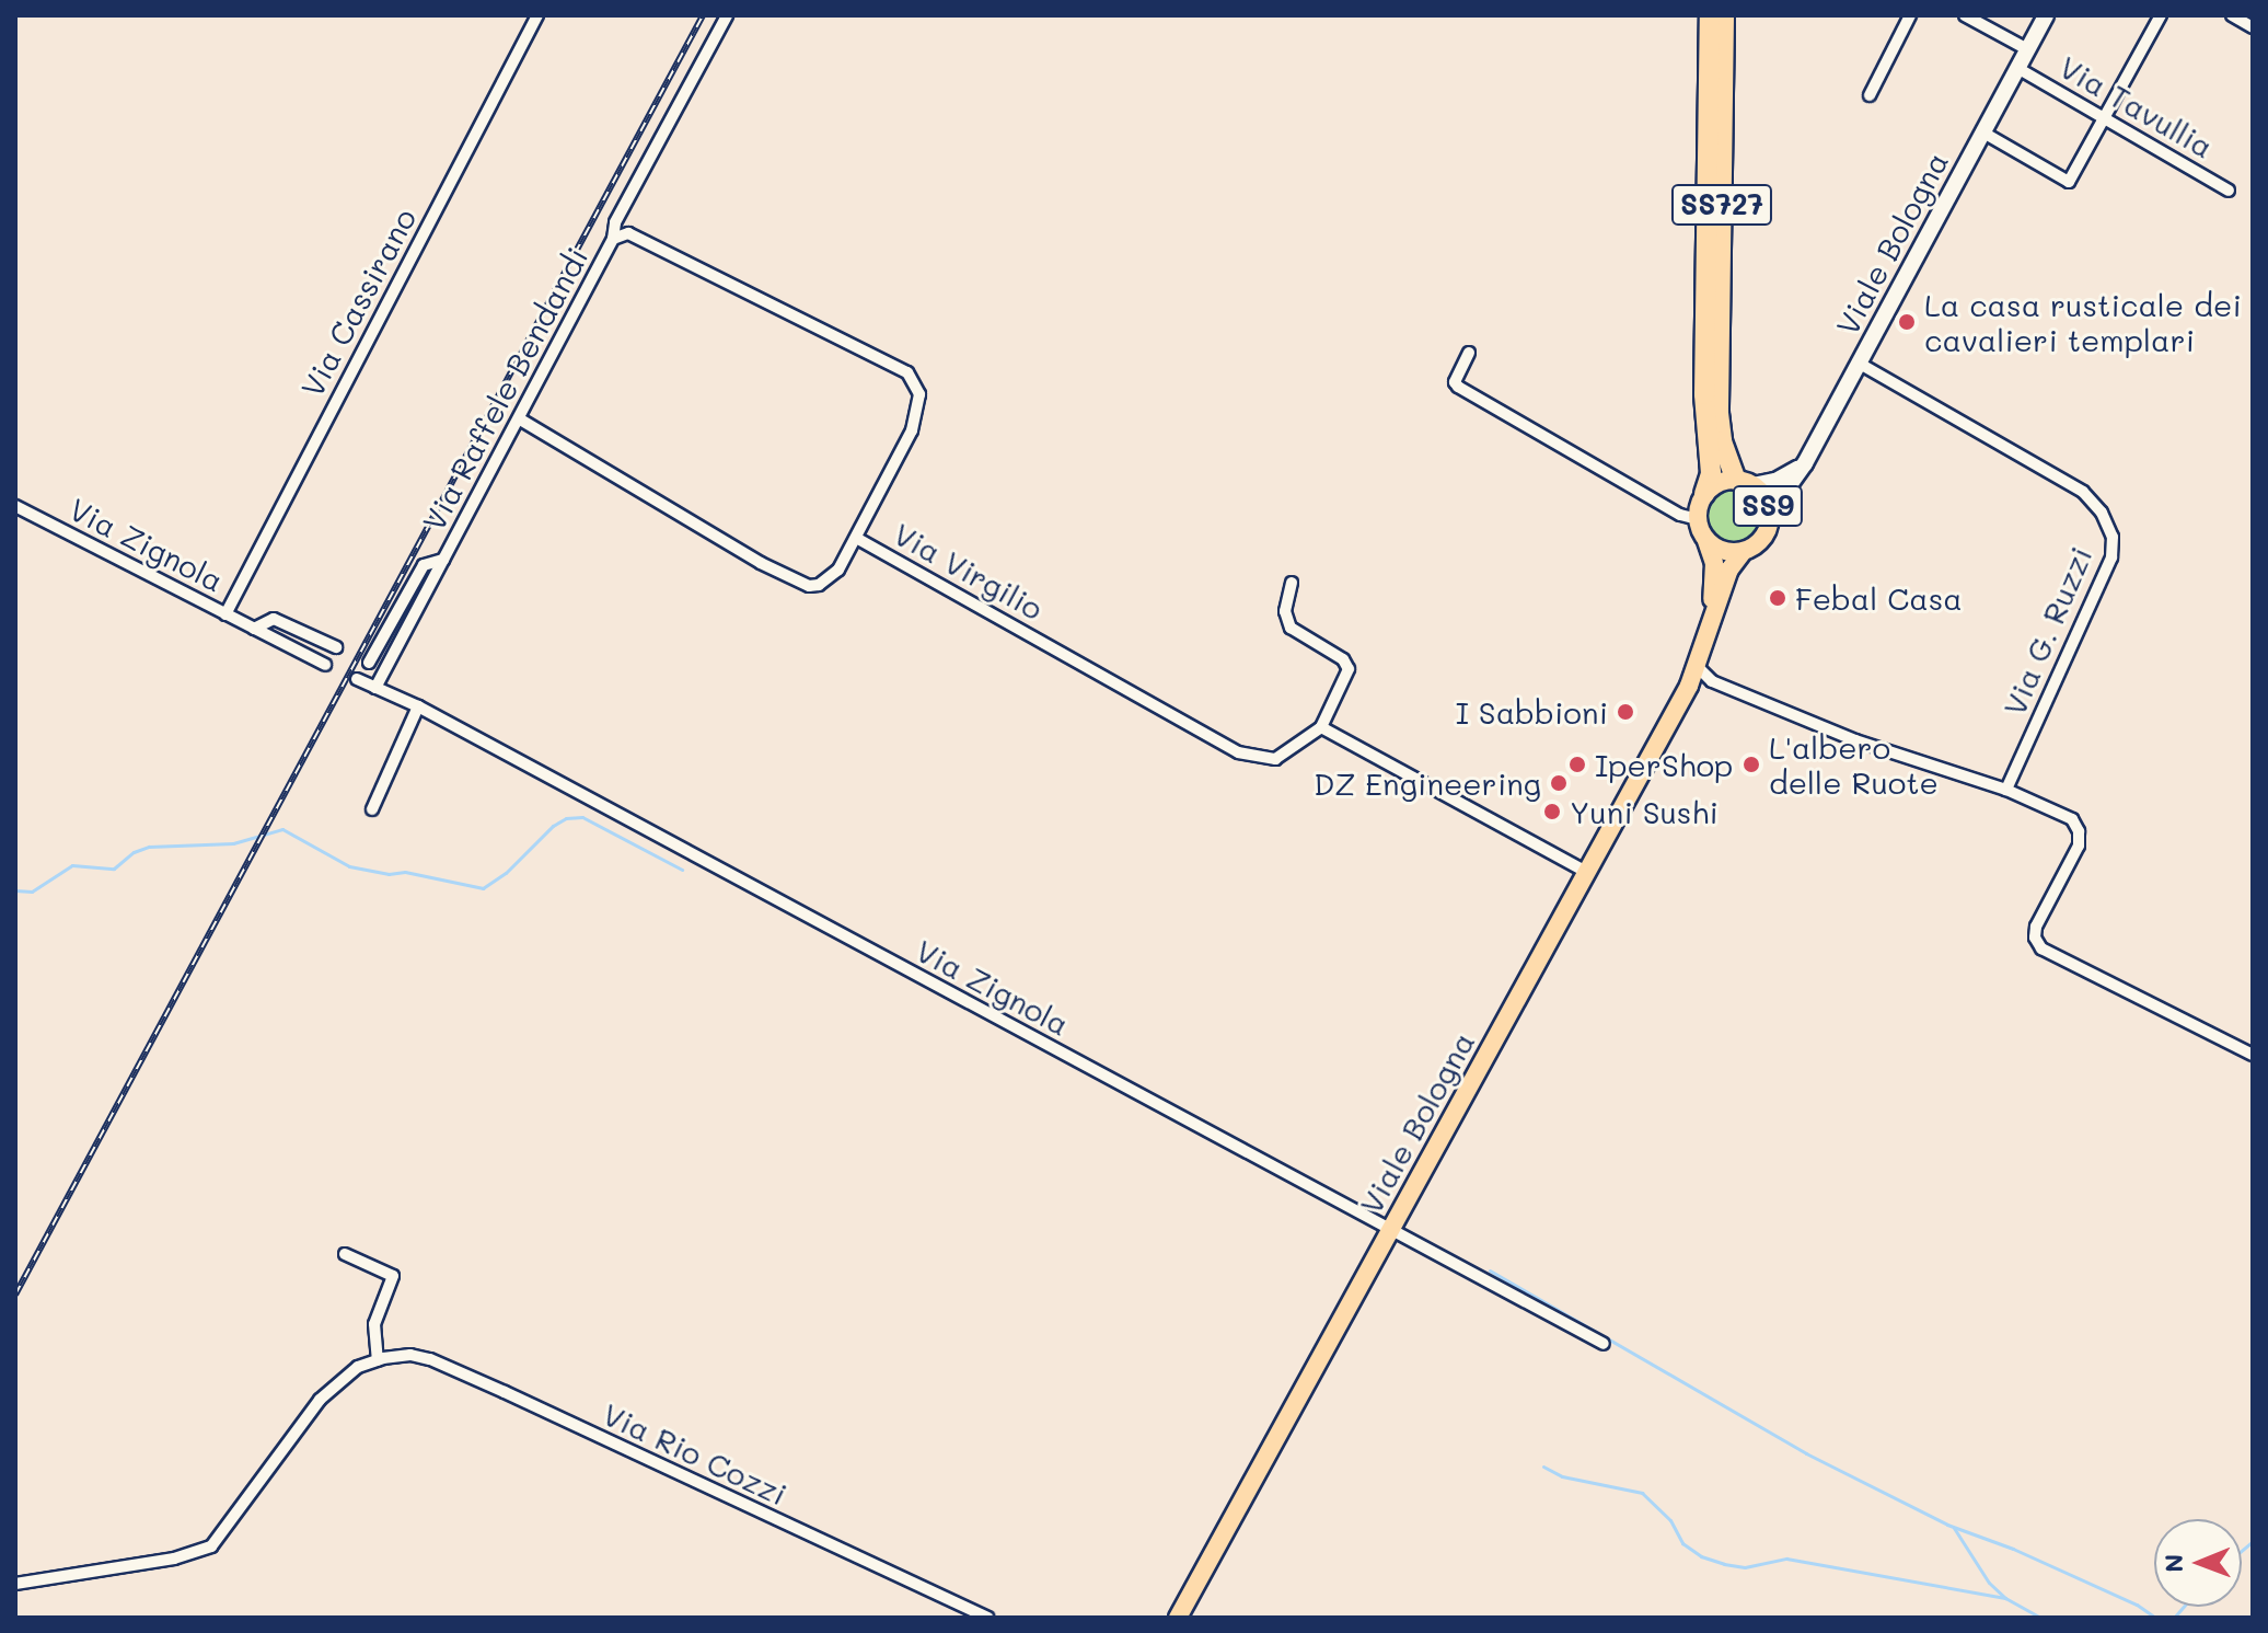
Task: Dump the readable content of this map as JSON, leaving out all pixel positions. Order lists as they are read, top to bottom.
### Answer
{
  "streets": {
    "highway": ["SS727"],
    "main road": ["Viale Bologna", "SS9"],
    "street": [
      "Via Tavullia",
      "Via Cassirano",
      "Via Raffele Bendandi",
      "Via Zignola",
      "Via Virgilio",
      "Via G. Ruzzi",
      "Via Rio Cozzi"
    ]
  },
  "crossings": [
    ["Via Tavullia", "Viale Bologna"],
    ["SS727", "Viale Bologna"],
    ["SS727", "SS9"],
    ["Viale Bologna", "SS9"],
    ["Viale Bologna", "Via Zignola"],
    ["Viale Bologna", "Via G. Ruzzi"],
    ["Via Cassirano", "Via Zignola"],
    ["Via Raffele Bendandi", "Via Zignola"],
    ["Via Raffele Bendandi", "Via Virgilio"]
  ],
  "places": [
    "La casa rusticale dei cavalieri templari",
    "Febal Casa",
    "I Sabbioni",
    "IperShop",
    "L'albero delle Ruote",
    "DZ Engineering",
    "Yuni Sushi"
  ],
  "north": "left"
}
